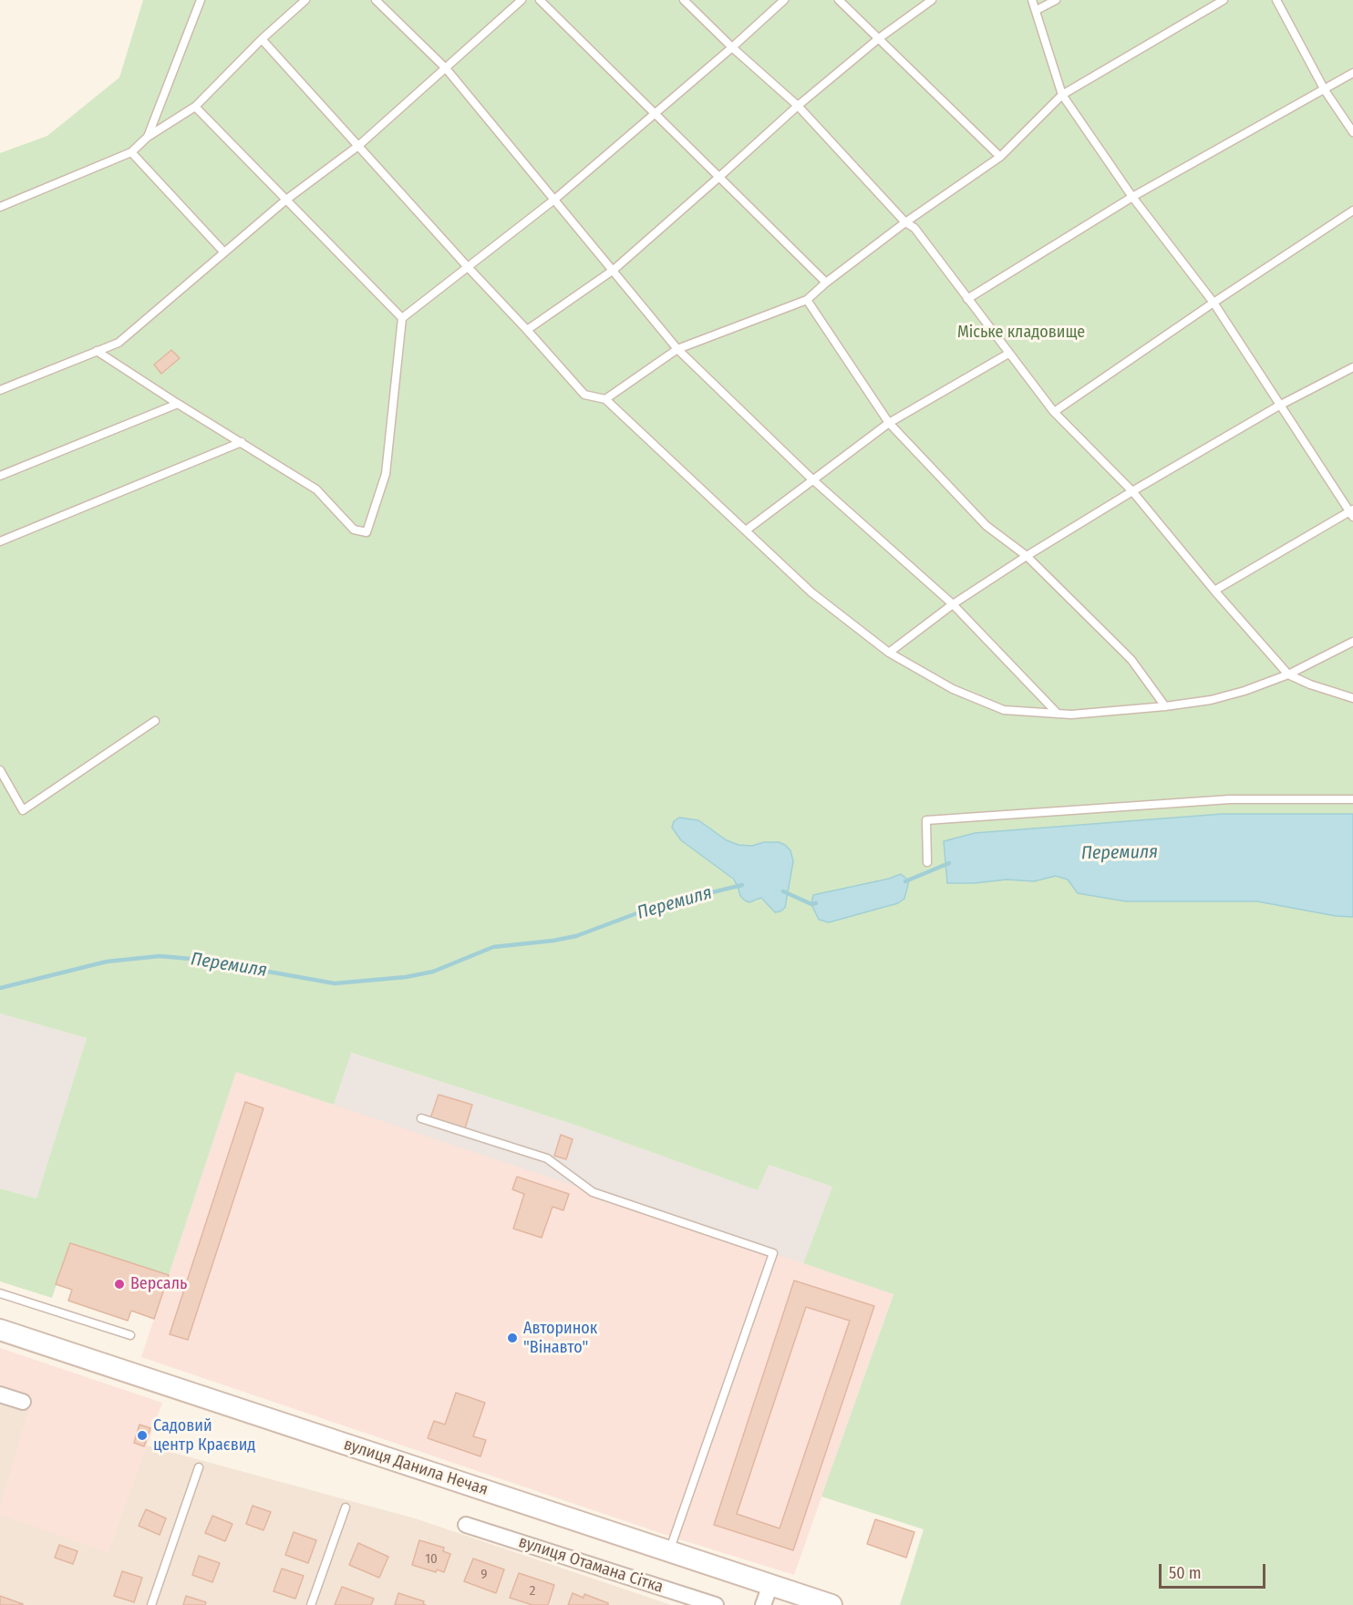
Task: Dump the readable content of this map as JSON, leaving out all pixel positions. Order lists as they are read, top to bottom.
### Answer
{
  "streets": {
    "main road": ["вулиця Данила Нечая"],
    "street": ["вулиця Отамана Сітка"]
  },
  "water": ["Перемиля"],
  "parks": ["Міське кладовище"],
  "places": ["Версаль", "Авторинок \"Вінавто\"", "Садовий центр Краєвид"],
  "house_numbers": ["10", "9", "2"],
  "scale_bar": "50 m"
}
